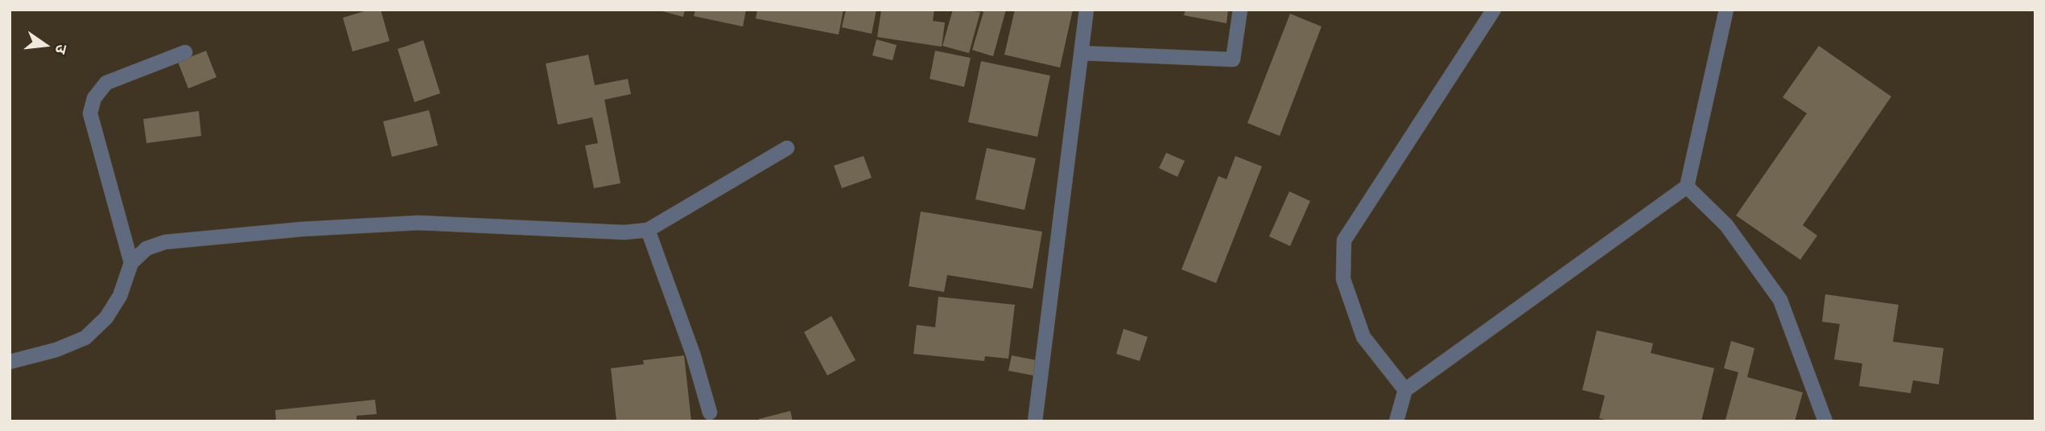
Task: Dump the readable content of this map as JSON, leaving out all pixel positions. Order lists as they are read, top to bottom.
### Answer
{
  "north": "right"
}
